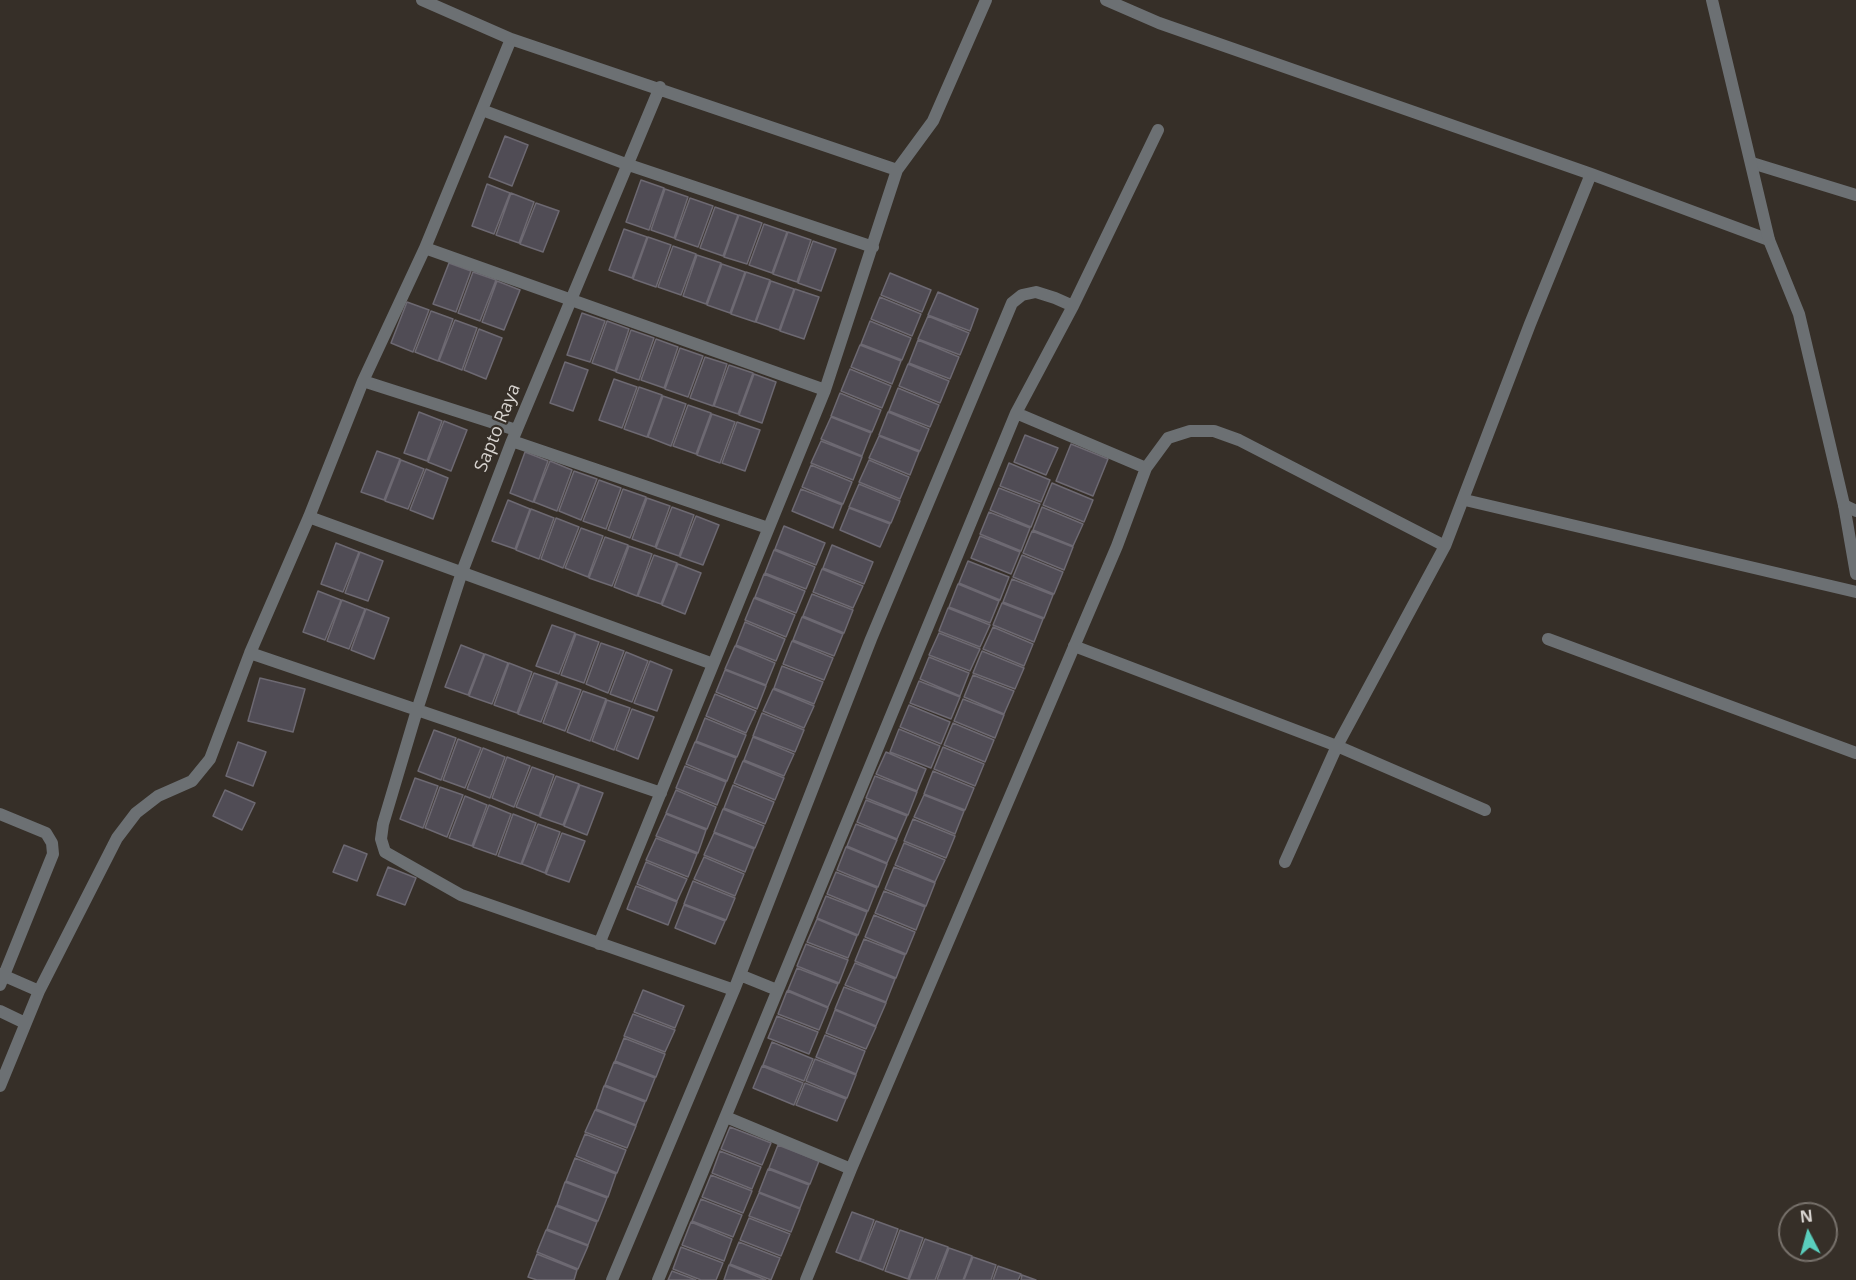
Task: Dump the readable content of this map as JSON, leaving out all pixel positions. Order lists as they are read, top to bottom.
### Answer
{
  "streets": {
    "street": ["Sapto Raya"]
  },
  "north": "top"
}
